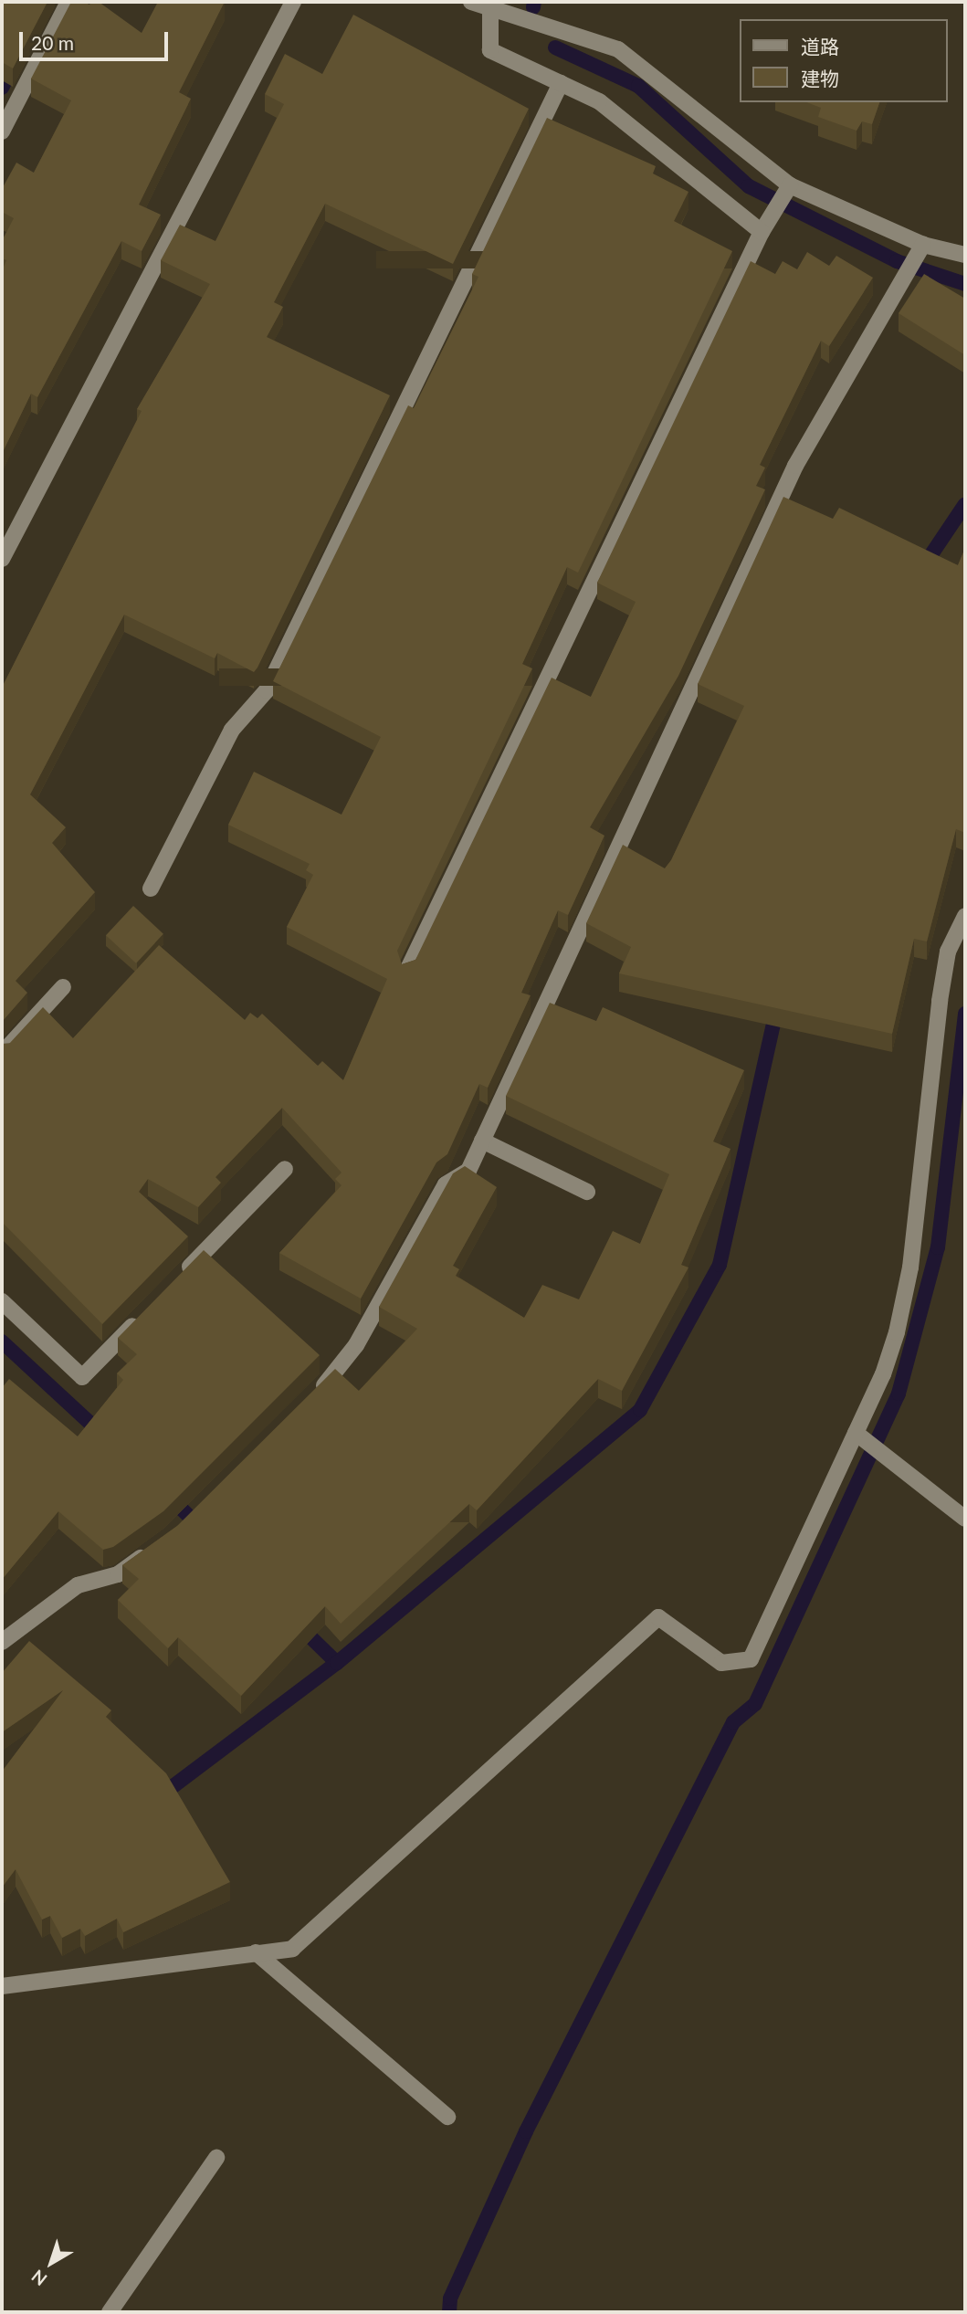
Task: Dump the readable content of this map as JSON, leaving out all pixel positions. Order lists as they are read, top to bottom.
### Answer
{
  "legend": ["道路", "建物"],
  "scale_bar": "20 m",
  "north": "bottom left"
}
